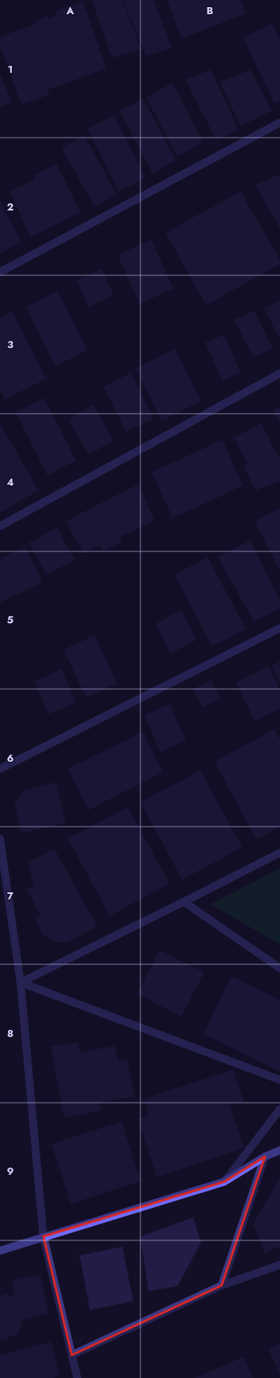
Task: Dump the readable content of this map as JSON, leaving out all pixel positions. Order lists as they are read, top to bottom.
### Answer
{
  "grid": {
    "columns": ["A", "B"],
    "rows": [
      "1",
      "2",
      "3",
      "4",
      "5",
      "6",
      "7",
      "8",
      "9"
    ]
  }
}
